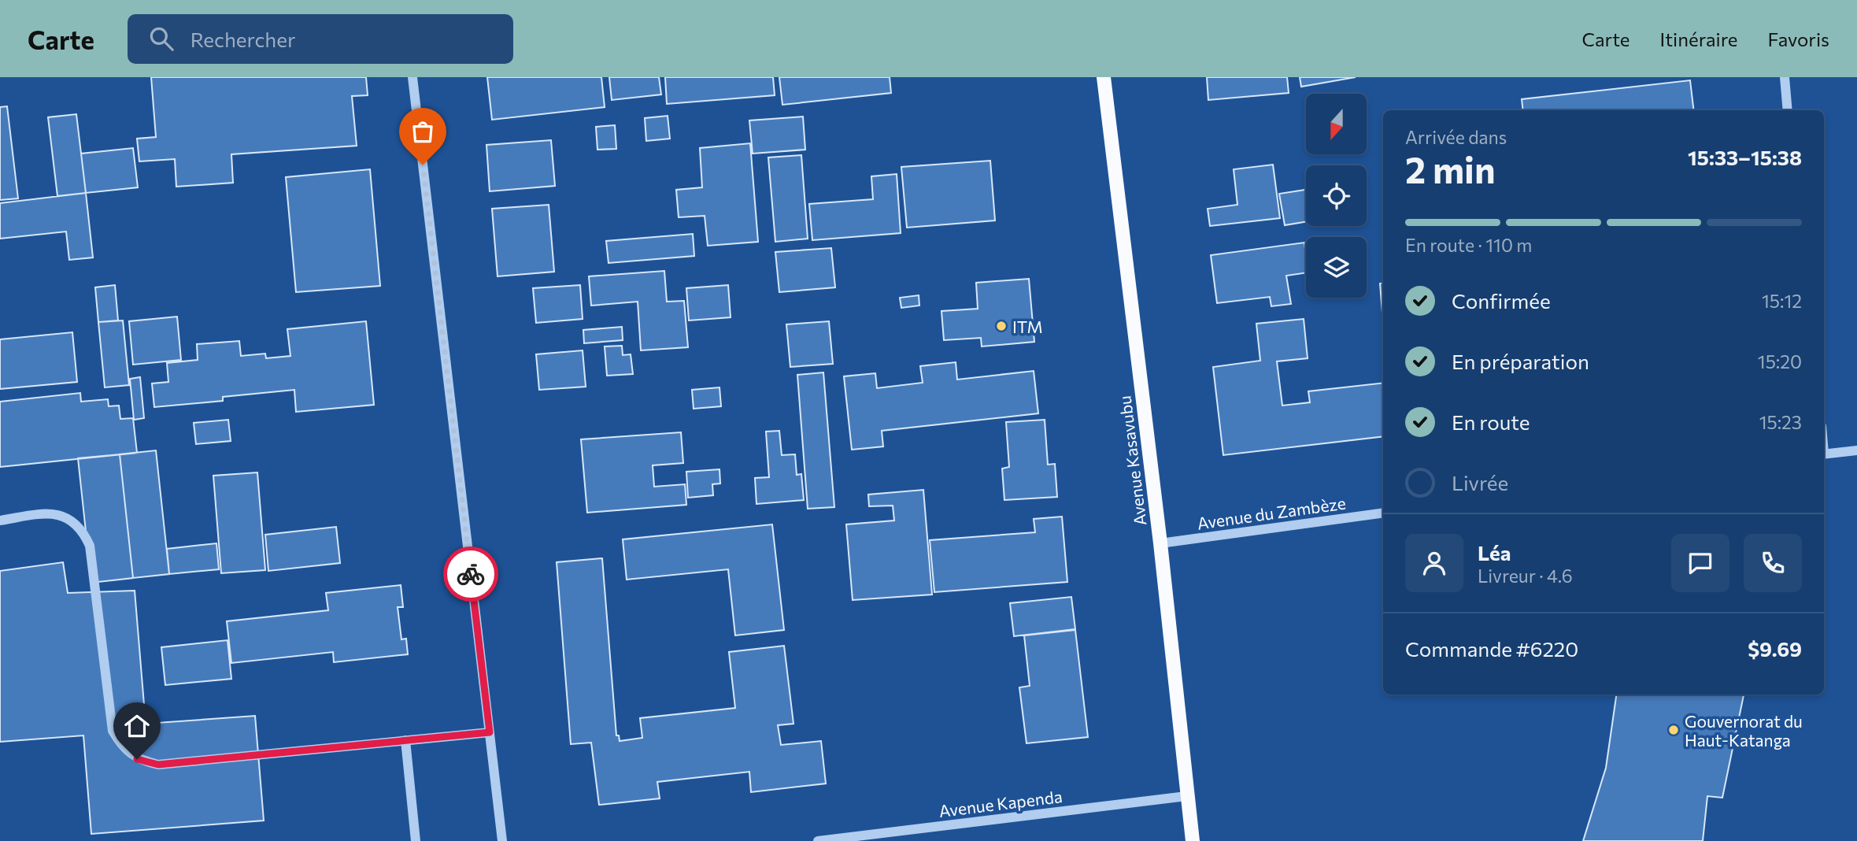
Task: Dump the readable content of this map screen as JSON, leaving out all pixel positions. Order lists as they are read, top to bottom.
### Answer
{
  "streets": {
    "main road": ["Avenue Kasavubu"],
    "street": ["Avenue du Zambèze", "Avenue Kapenda"]
  },
  "crossings": [
    ["Avenue Kasavubu", "Avenue du Zambèze"],
    ["Avenue Kasavubu", "Avenue Kapenda"]
  ],
  "places": ["ITM", "Gouvernorat du Haut-Katanga"],
  "north": "bottom",
  "page": {
    "header": "Carte",
    "search": "Rechercher",
    "nav": ["Carte", "Itinéraire", "Favoris"],
    "heading": ["2 min", "Arrivée dans", "15:33–15:38"],
    "panel": [
      "Léa",
      "Livreur · 4.6",
      "Commande #6220",
      "$9.69"
    ],
    "bar": "En route · 110 m",
    "list": [
      ["Confirmée", "15:12"],
      ["En préparation", "15:20"],
      ["En route", "15:23"],
      "Livrée"
    ]
  }
}
